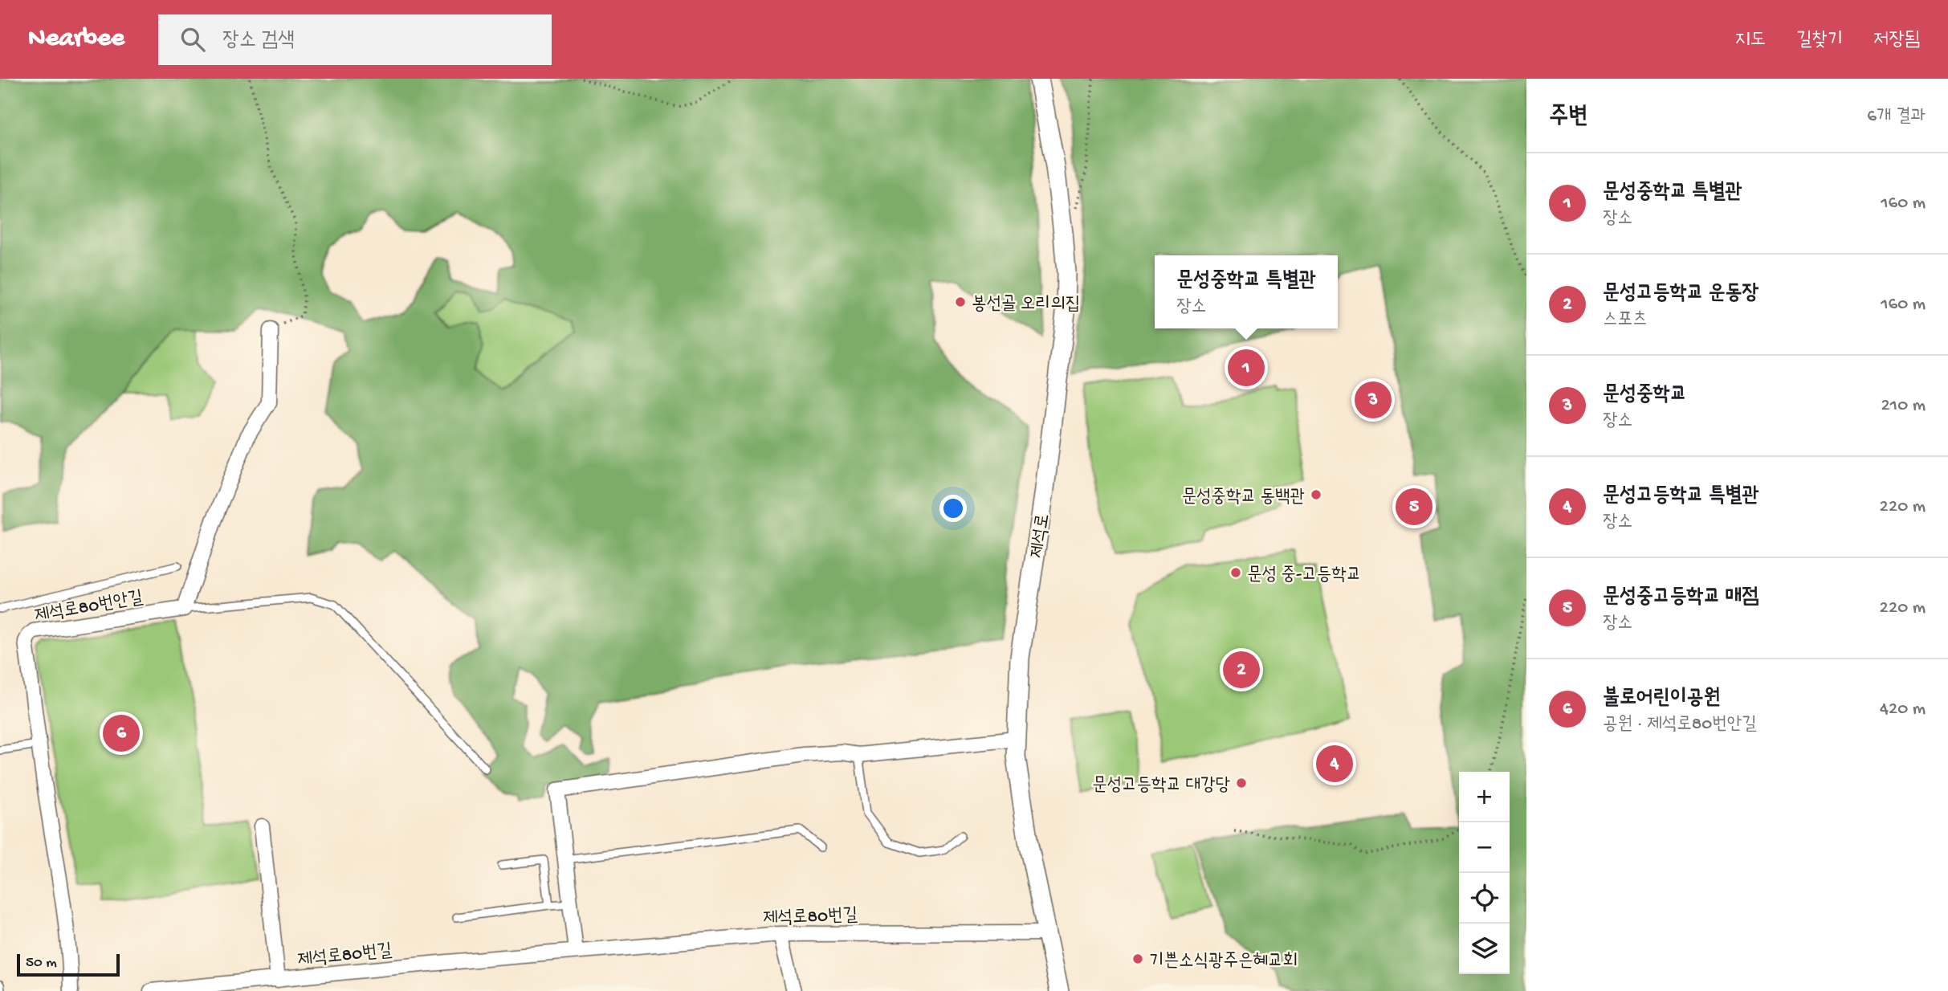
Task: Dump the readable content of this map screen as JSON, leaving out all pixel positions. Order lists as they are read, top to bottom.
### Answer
{
  "streets": {
    "street": ["제석로", "제석로80번안길", "제석로80번길"]
  },
  "crossings": [
    ["제석로", "제석로80번길"]
  ],
  "places": [
    "봉선골 오리의집",
    "문성중학교 동백관",
    "문성 중-고등학교",
    "문성고등학교 대강당",
    "기쁜소식광주은혜교회"
  ],
  "scale_bar": "50 m",
  "page": {
    "header": "Nearbee",
    "search": "장소 검색",
    "nav": ["지도", "길찾기", "저장됨"],
    "heading": ["주변", "6개 결과"],
    "list": [
      {
        "mark": "1",
        "name": "문성중학교 특별관",
        "note": "장소",
        "value": "160 m"
      },
      {
        "mark": "2",
        "name": "문성고등학교 운동장",
        "note": "스포츠",
        "value": "160 m"
      },
      {
        "mark": "3",
        "name": "문성중학교",
        "note": "장소",
        "value": "210 m"
      },
      {
        "mark": "4",
        "name": "문성고등학교 특별관",
        "note": "장소",
        "value": "220 m"
      },
      {
        "mark": "5",
        "name": "문성중고등학교 매점",
        "note": "장소",
        "value": "220 m"
      },
      {
        "mark": "6",
        "name": "불로어린이공원",
        "note": "공원 · 제석로80번안길",
        "value": "420 m"
      }
    ],
    "popup": ["문성중학교 특별관", "장소"],
    "pins": [
      "1",
      "3",
      "5",
      "2",
      "6",
      "4"
    ],
    "map_buttons": ["+", "−"],
    "scale": "50 m"
  }
}
